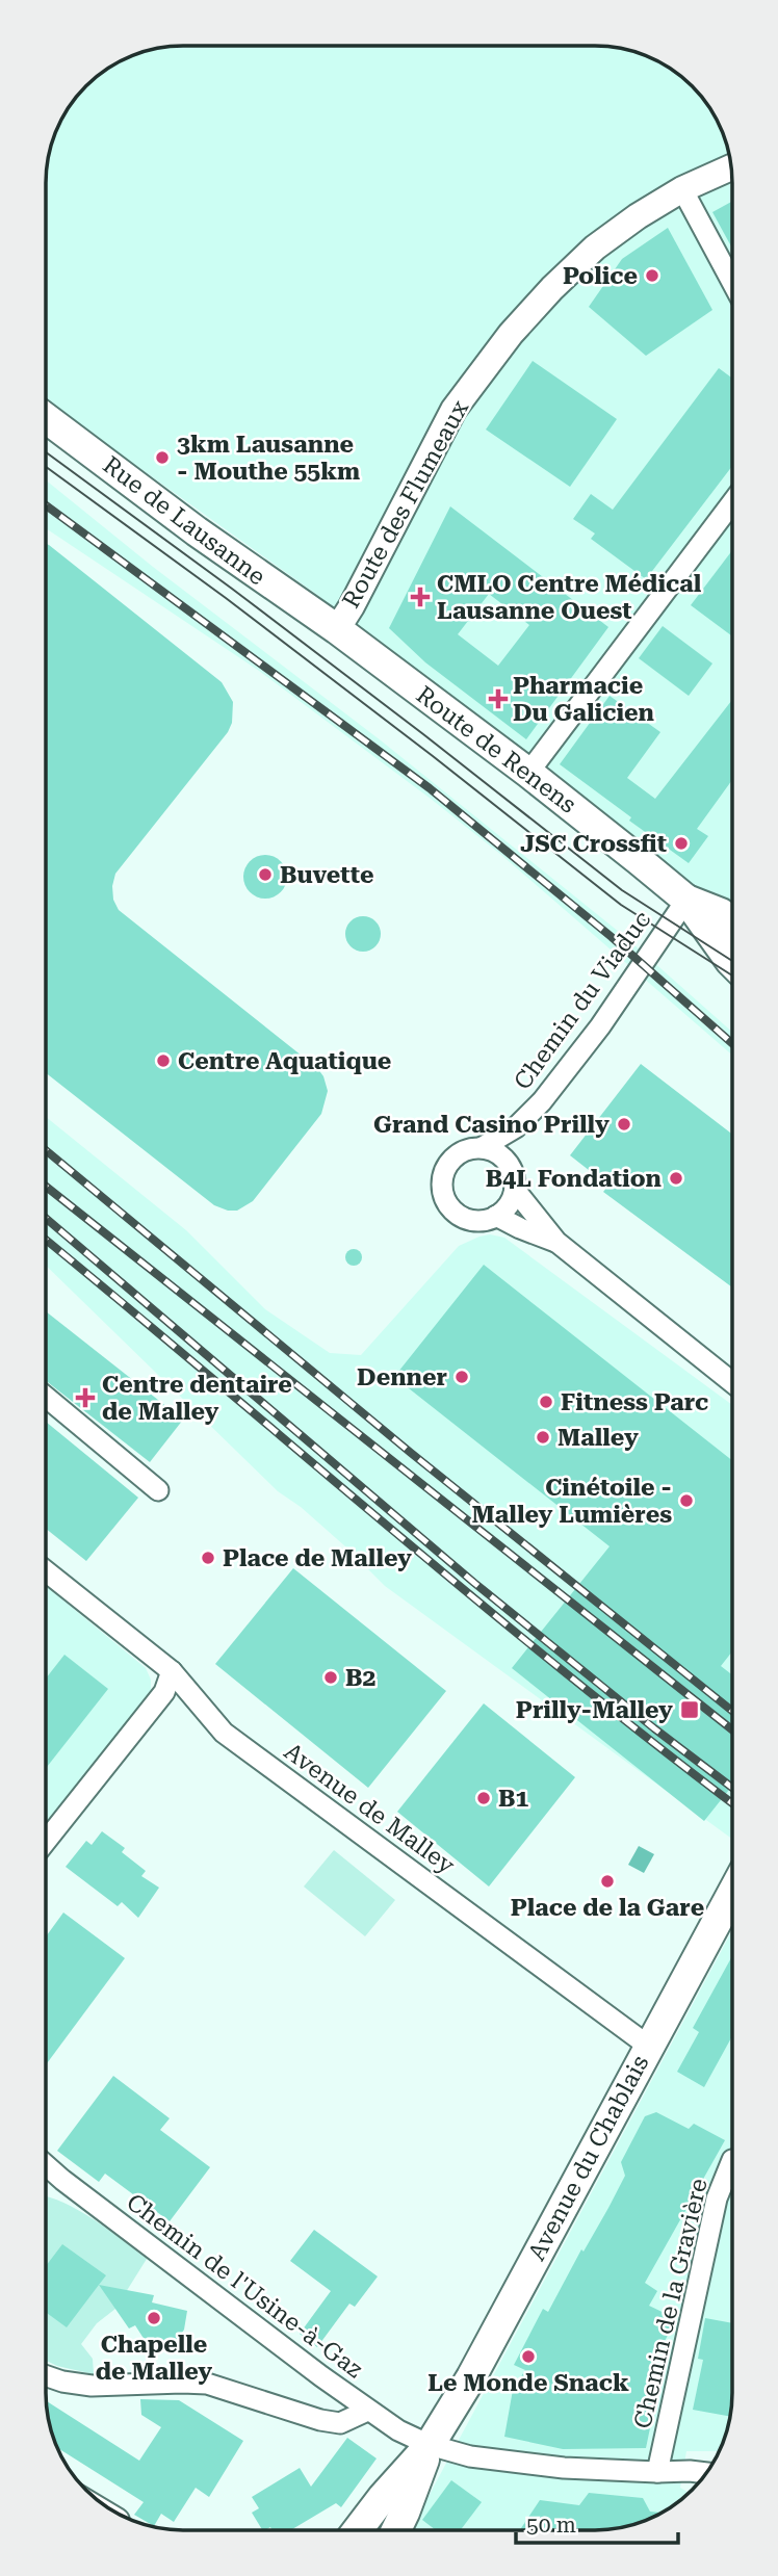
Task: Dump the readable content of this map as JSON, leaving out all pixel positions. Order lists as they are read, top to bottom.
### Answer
{
  "streets": {
    "main road": ["Rue de Lausanne", "Route de Renens", "Avenue du Chablais"],
    "street": [
      "Route des Flumeaux",
      "Chemin du Viaduc",
      "Avenue de Malley",
      "Chemin de l'Usine-à-Gaz",
      "Chemin de la Gravière"
    ]
  },
  "crossings": [
    ["Route des Flumeaux", "Rue de Lausanne"],
    ["Route des Flumeaux", "Route de Renens"],
    ["Rue de Lausanne", "Route de Renens"],
    ["Route de Renens", "Chemin du Viaduc"],
    ["Avenue de Malley", "Avenue du Chablais"],
    ["Avenue du Chablais", "Chemin de l'Usine-à-Gaz"],
    ["Chemin de l'Usine-à-Gaz", "Chemin de la Gravière"]
  ],
  "places": {
    "other": [
      "Police",
      "3km Lausanne - Mouthe 55km",
      "JSC Crossfit",
      "Buvette",
      "Centre Aquatique",
      "Grand Casino Prilly",
      "B4L Fondation",
      "Denner",
      "Fitness Parc",
      "Malley",
      "Cinétoile - Malley Lumières",
      "Place de Malley",
      "B2",
      "B1",
      "Place de la Gare",
      "Chapelle de Malley",
      "Le Monde Snack"
    ],
    "health": ["CMLO Centre Médical Lausanne Ouest", "Pharmacie Du Galicien", "Centre dentaire de Malley"],
    "transit": ["Prilly-Malley"]
  },
  "scale_bar": "50 m"
}
